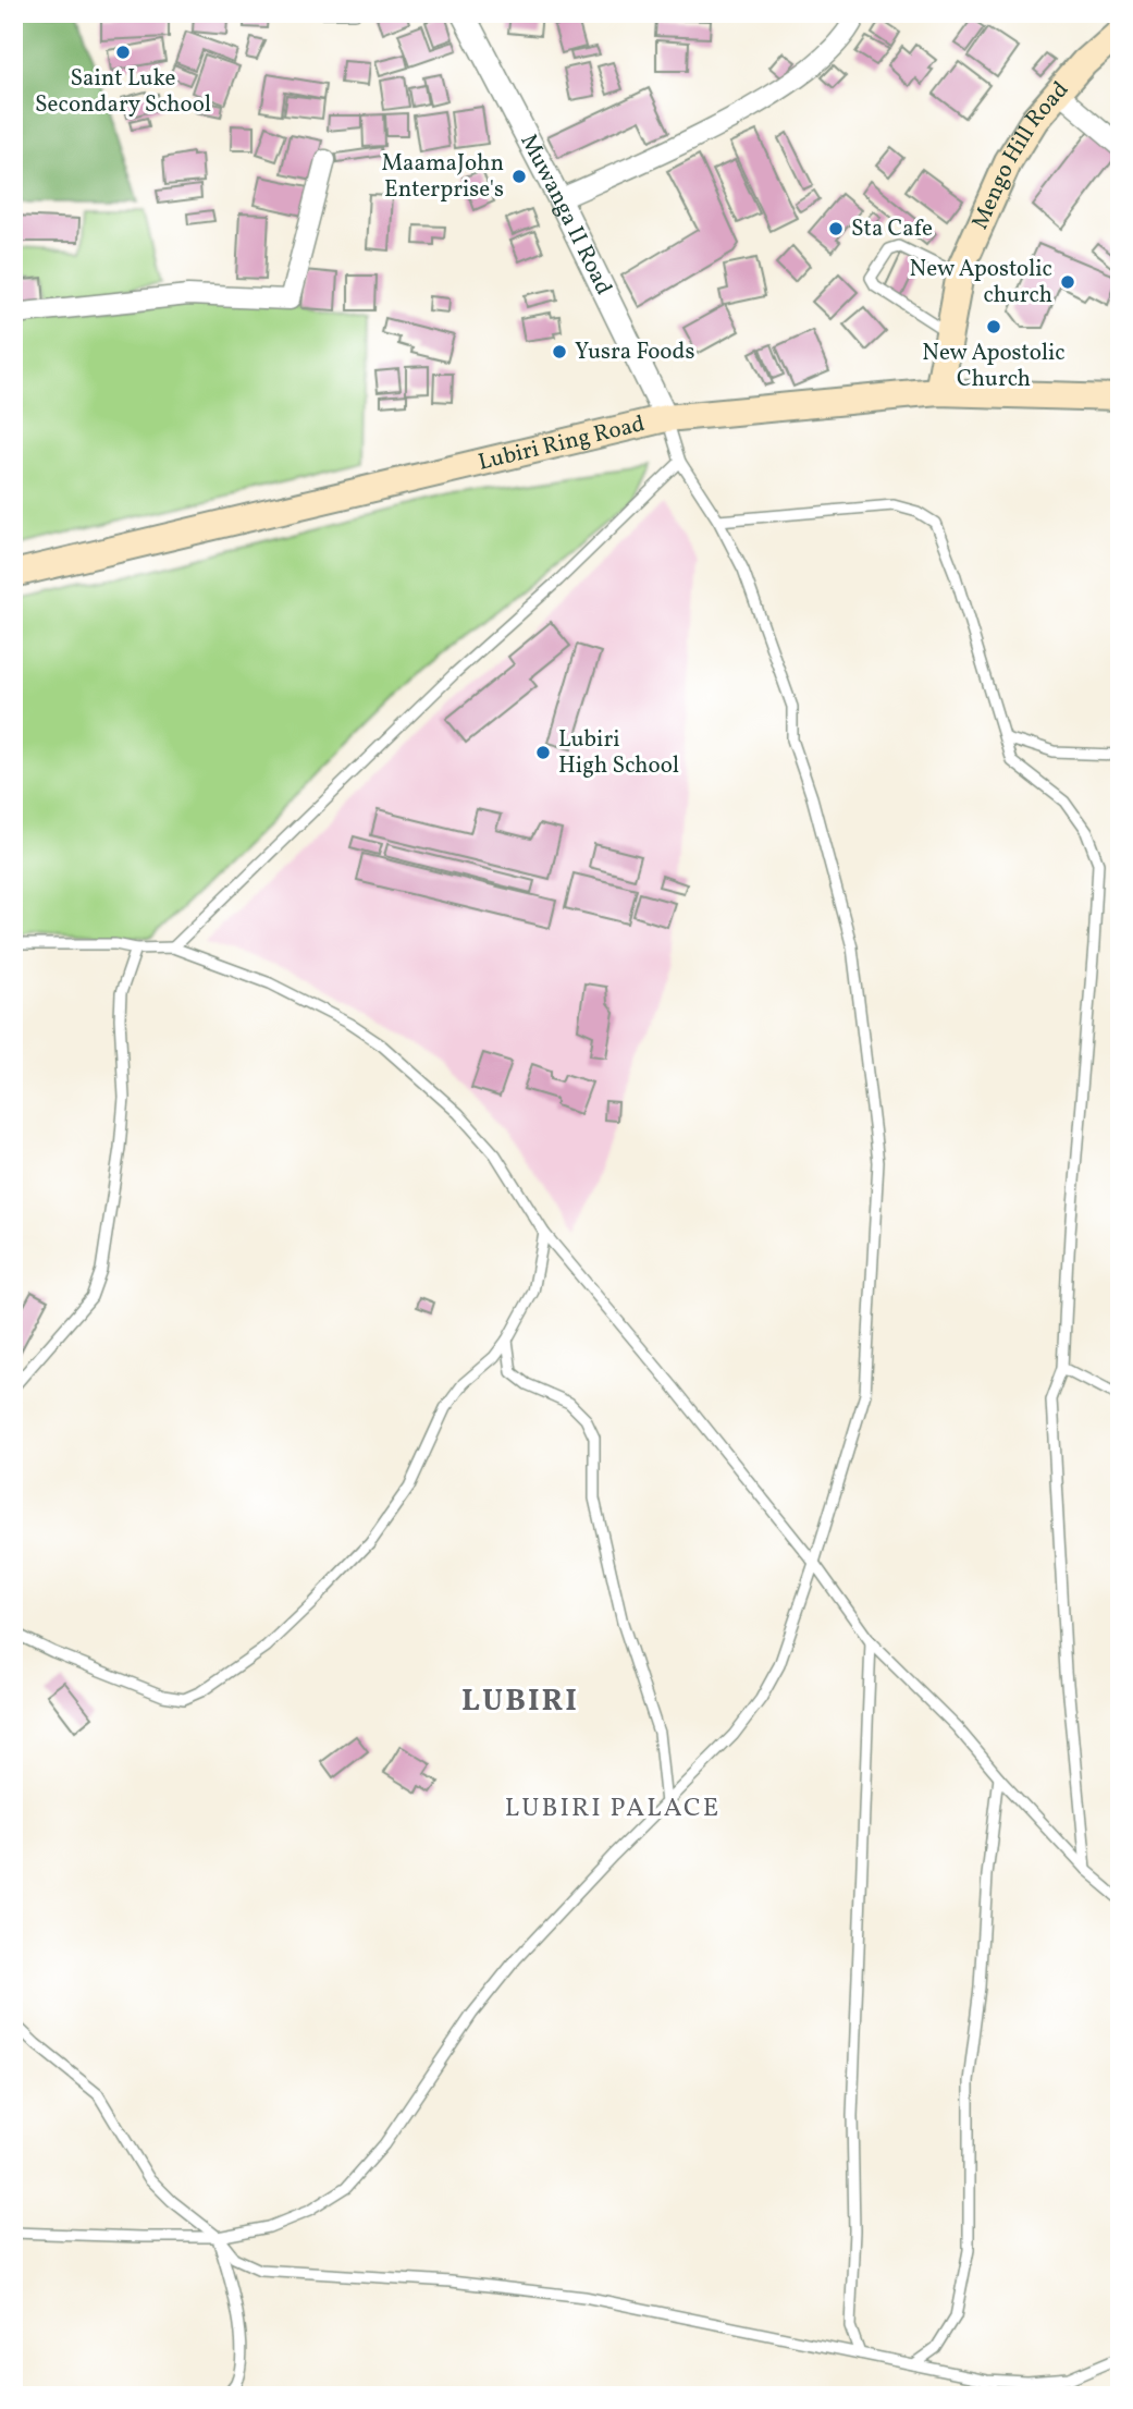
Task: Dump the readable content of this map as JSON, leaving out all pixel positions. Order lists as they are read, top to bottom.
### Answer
{
  "streets": {
    "main road": ["Mengo Hill Road", "Lubiri Ring Road"],
    "street": ["Muwanga II Road"]
  },
  "crossings": [
    ["Mengo Hill Road", "Lubiri Ring Road"],
    ["Muwanga II Road", "Lubiri Ring Road"]
  ],
  "districts": ["LUBIRI", "LUBIRI PALACE"],
  "places": [
    "Saint Luke Secondary School",
    "MaamaJohn Enterprise's",
    "Sta Cafe",
    "New Apostolic church",
    "New Apostolic Church",
    "Yusra Foods",
    "Lubiri High School"
  ]
}
